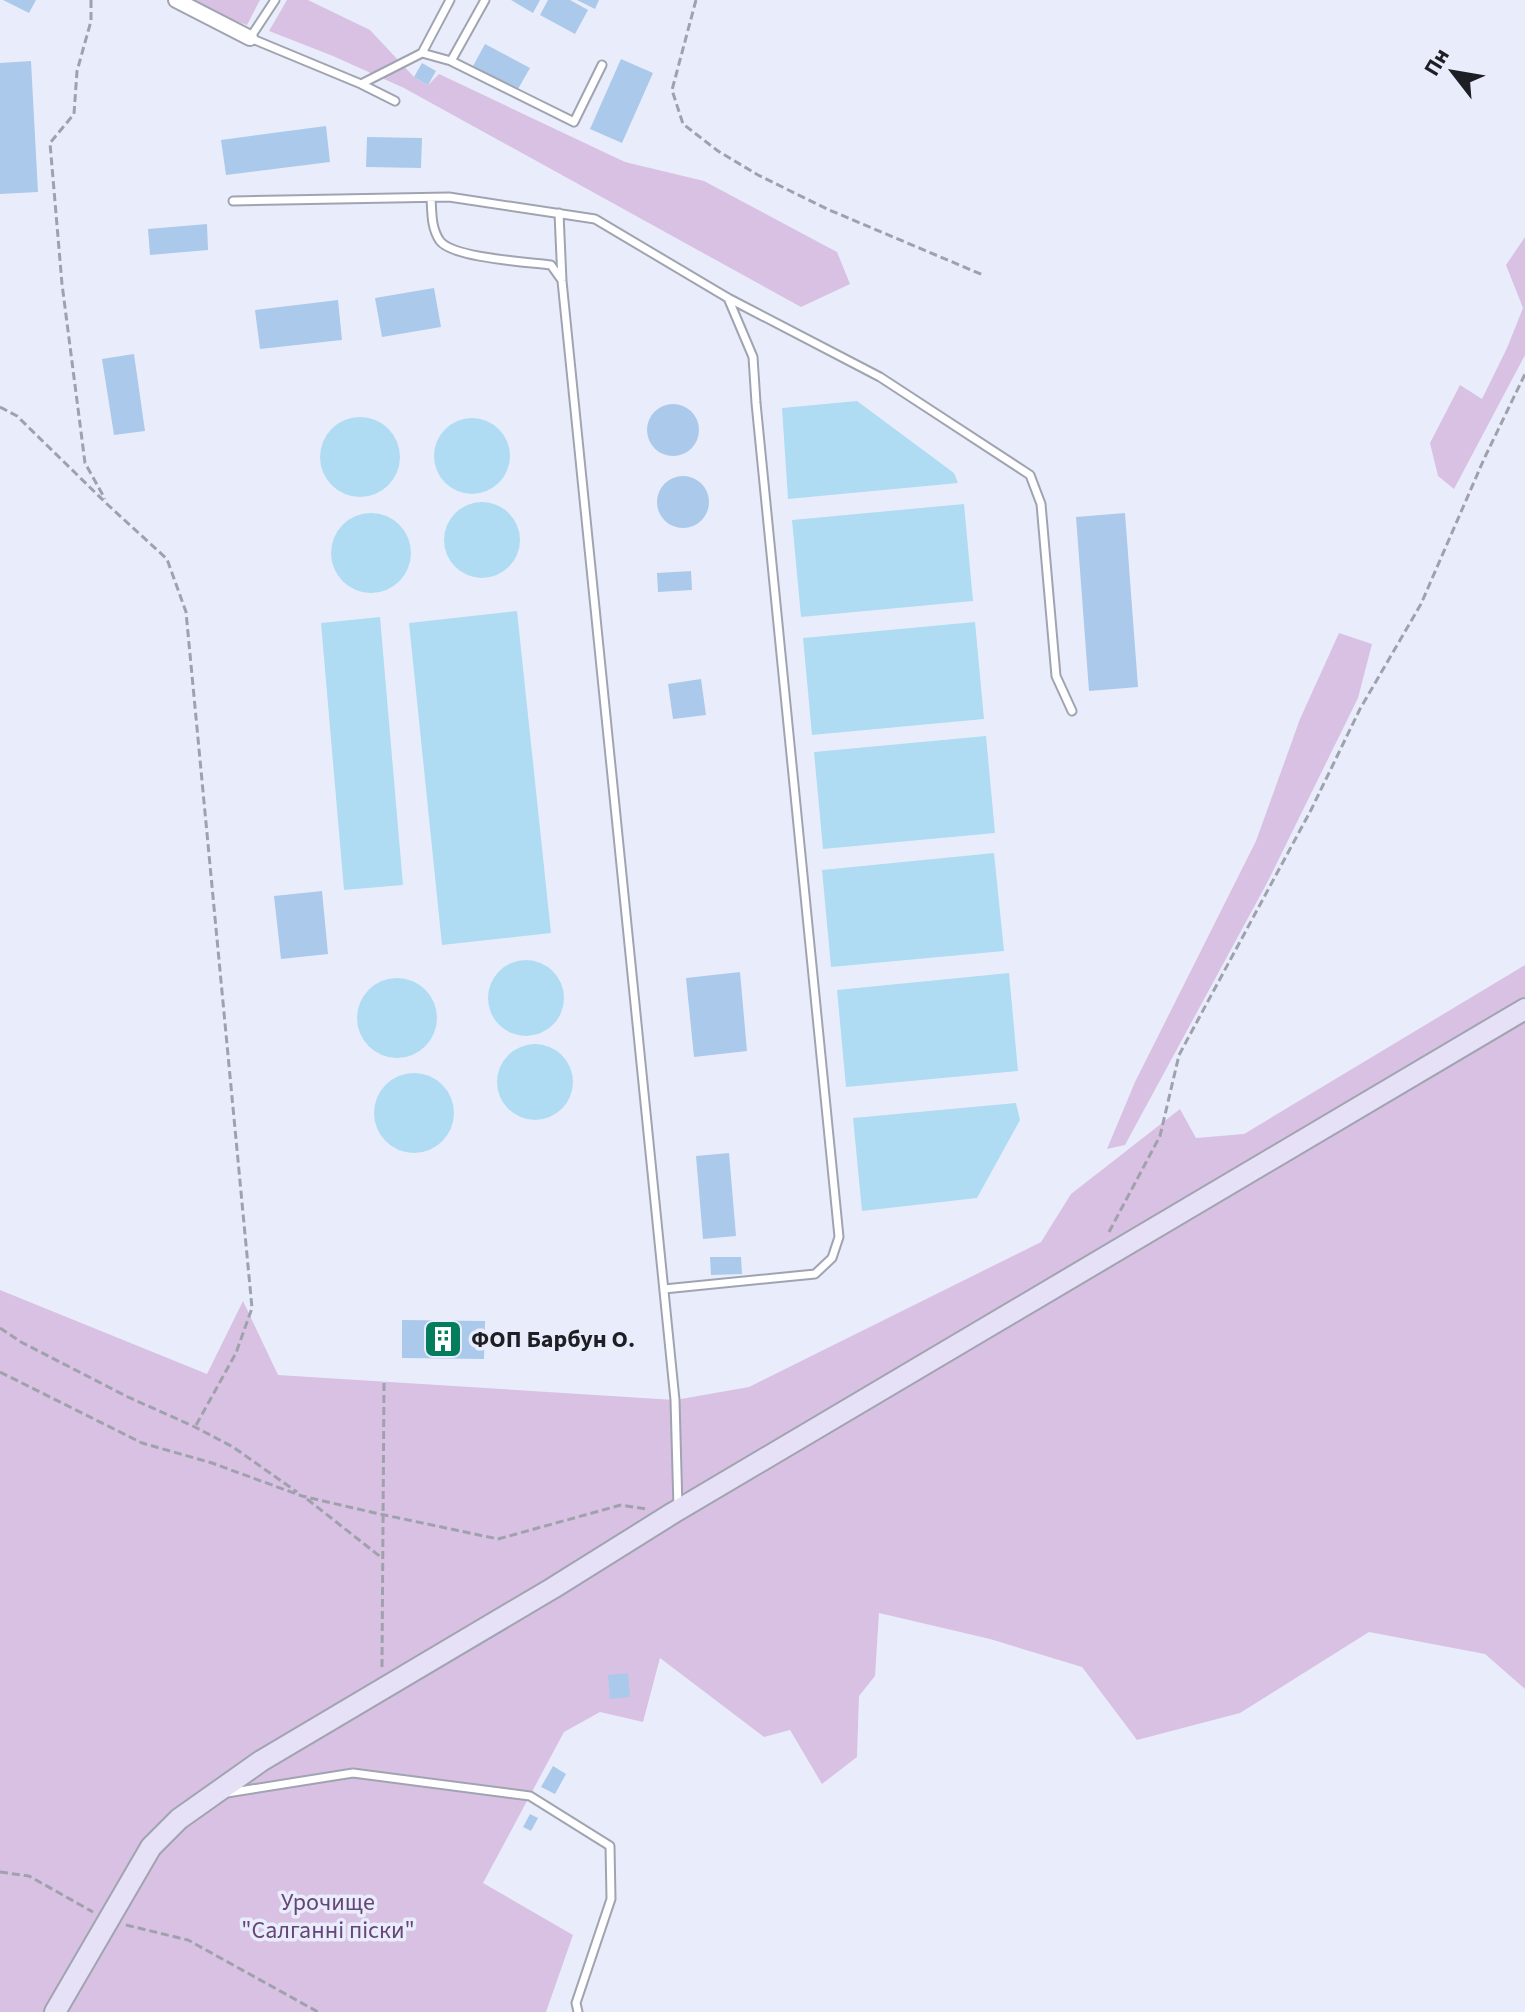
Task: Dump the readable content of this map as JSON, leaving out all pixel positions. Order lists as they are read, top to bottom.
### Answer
{
  "parks": ["Урочище \"Салганні піски\""],
  "places": {
    "building": ["ФОП Барбун О."]
  },
  "north": "top left"
}
